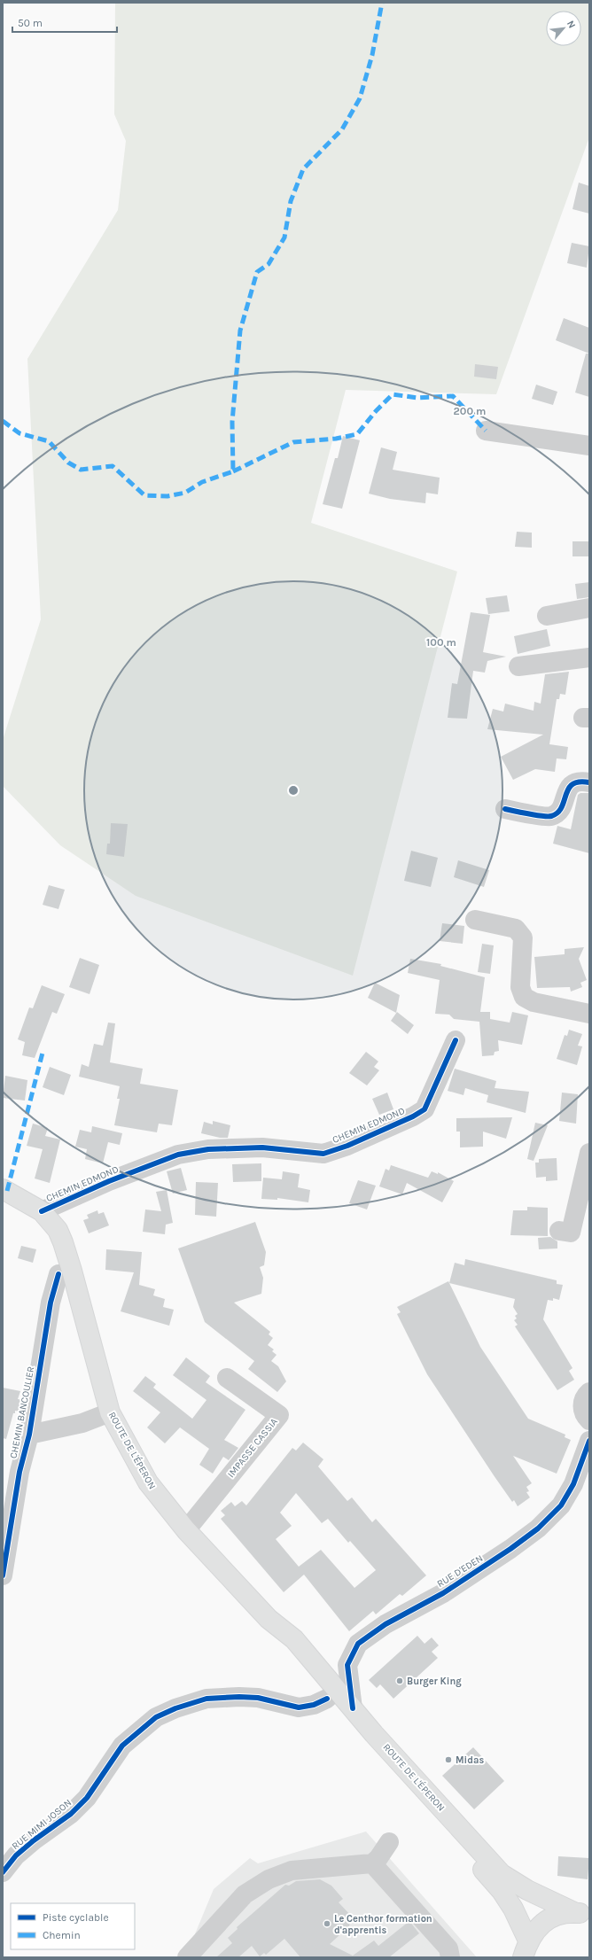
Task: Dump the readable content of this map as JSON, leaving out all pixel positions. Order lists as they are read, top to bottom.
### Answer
{
  "streets": {
    "main road": ["ROUTE DE L'ÉPERON"],
    "street": [
      "CHEMIN EDMOND",
      "CHEMIN BANCOULIER",
      "IMPASSE CASSIA",
      "RUE D'EDEN",
      "RUE MIMI JOSON"
    ]
  },
  "crossings": [
    ["CHEMIN EDMOND", "ROUTE DE L'ÉPERON"],
    ["IMPASSE CASSIA", "ROUTE DE L'ÉPERON"],
    ["ROUTE DE L'ÉPERON", "RUE D'EDEN"],
    ["ROUTE DE L'ÉPERON", "RUE MIMI JOSON"]
  ],
  "places": ["Burger King", "Midas", "Le Centhor formation d'apprentis"],
  "legend": ["Piste cyclable", "Chemin"],
  "scale_bar": "50 m",
  "north": "top right",
  "rings": ["200 m", "100 m"]
}
